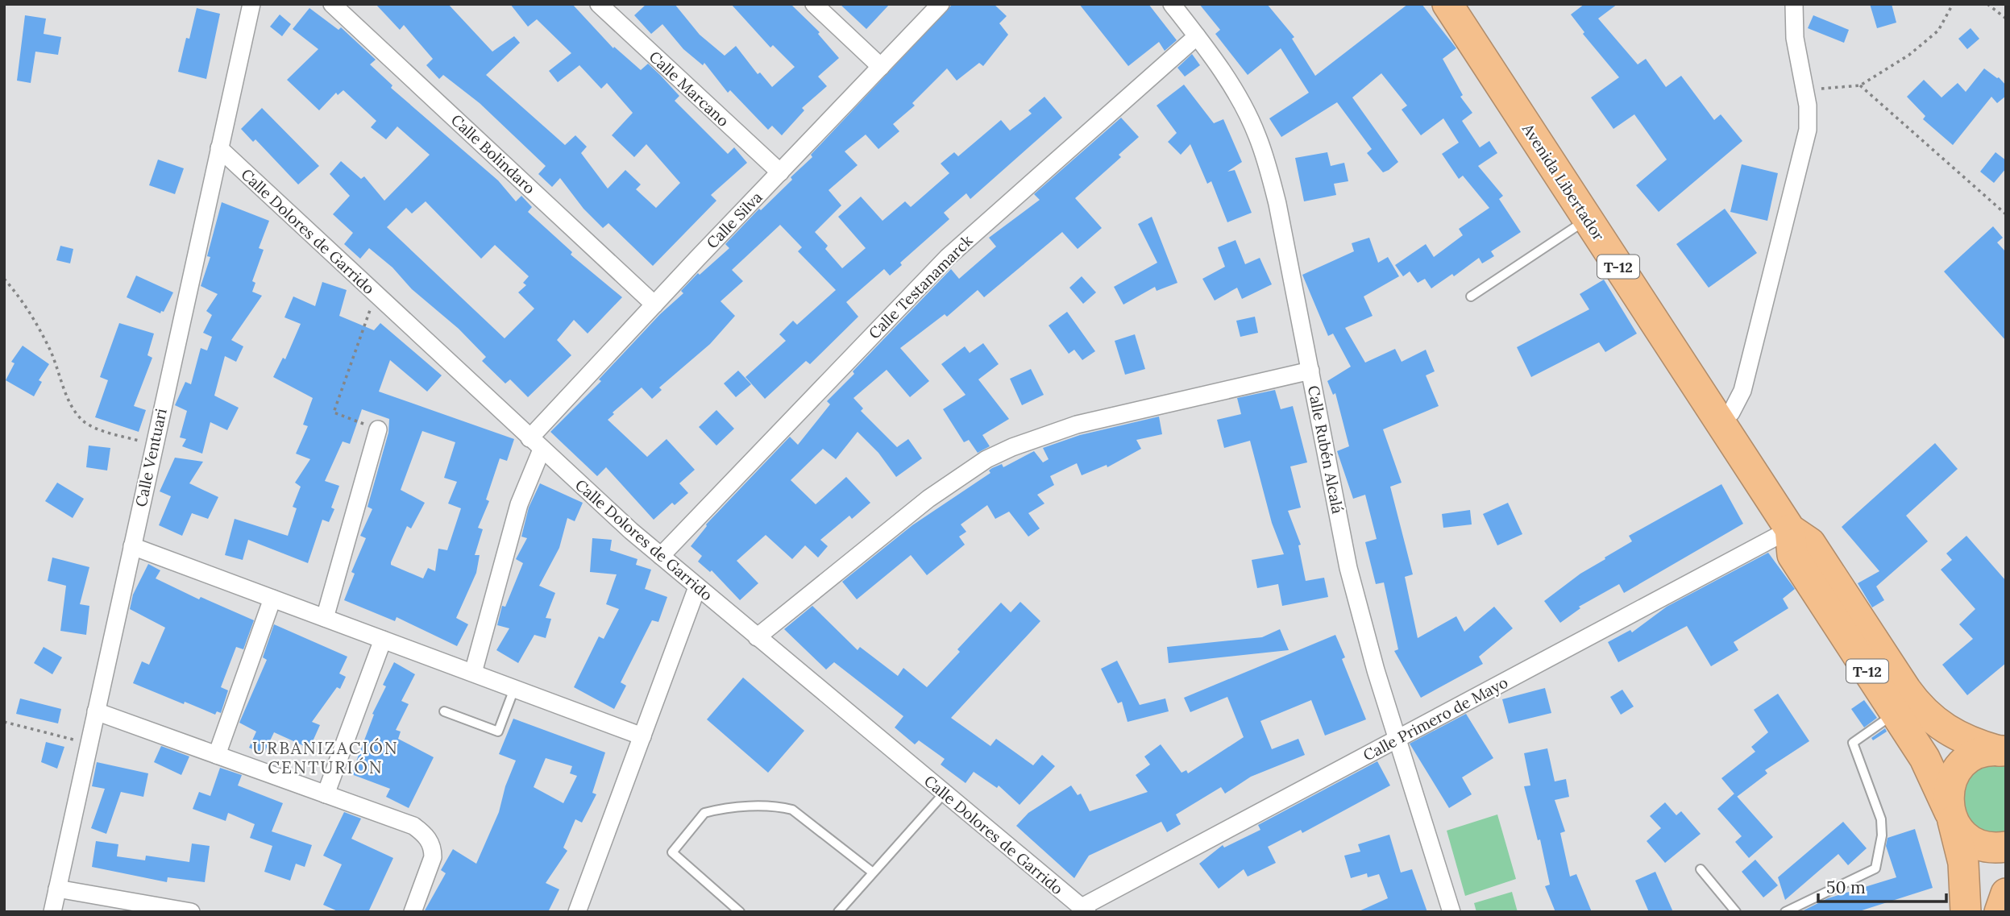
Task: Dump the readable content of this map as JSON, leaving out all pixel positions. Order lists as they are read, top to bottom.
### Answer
{
  "streets": {
    "highway": ["Avenida Libertador", "T-12"],
    "street": [
      "Calle Marcano",
      "Calle Bolindaro",
      "Calle Silva",
      "Calle Dolores de Garrido",
      "Calle Testanamarck",
      "Calle Rubén Alcalá",
      "Calle Ventuari",
      "Calle Primero de Mayo"
    ]
  },
  "crossings": [
    ["Calle Marcano", "Calle Silva"],
    ["Calle Bolindaro", "Calle Silva"],
    ["Avenida Libertador", "T-12"],
    ["Avenida Libertador", "Calle Primero de Mayo"],
    ["Calle Silva", "Calle Dolores de Garrido"],
    ["Calle Dolores de Garrido", "Calle Testanamarck"],
    ["Calle Dolores de Garrido", "Calle Ventuari"],
    ["Calle Dolores de Garrido", "Calle Primero de Mayo"],
    ["Calle Testanamarck", "Calle Rubén Alcalá"],
    ["Calle Rubén Alcalá", "Calle Primero de Mayo"]
  ],
  "districts": ["URBANIZACIÓN CENTURIÓN"],
  "scale_bar": "50 m"
}
